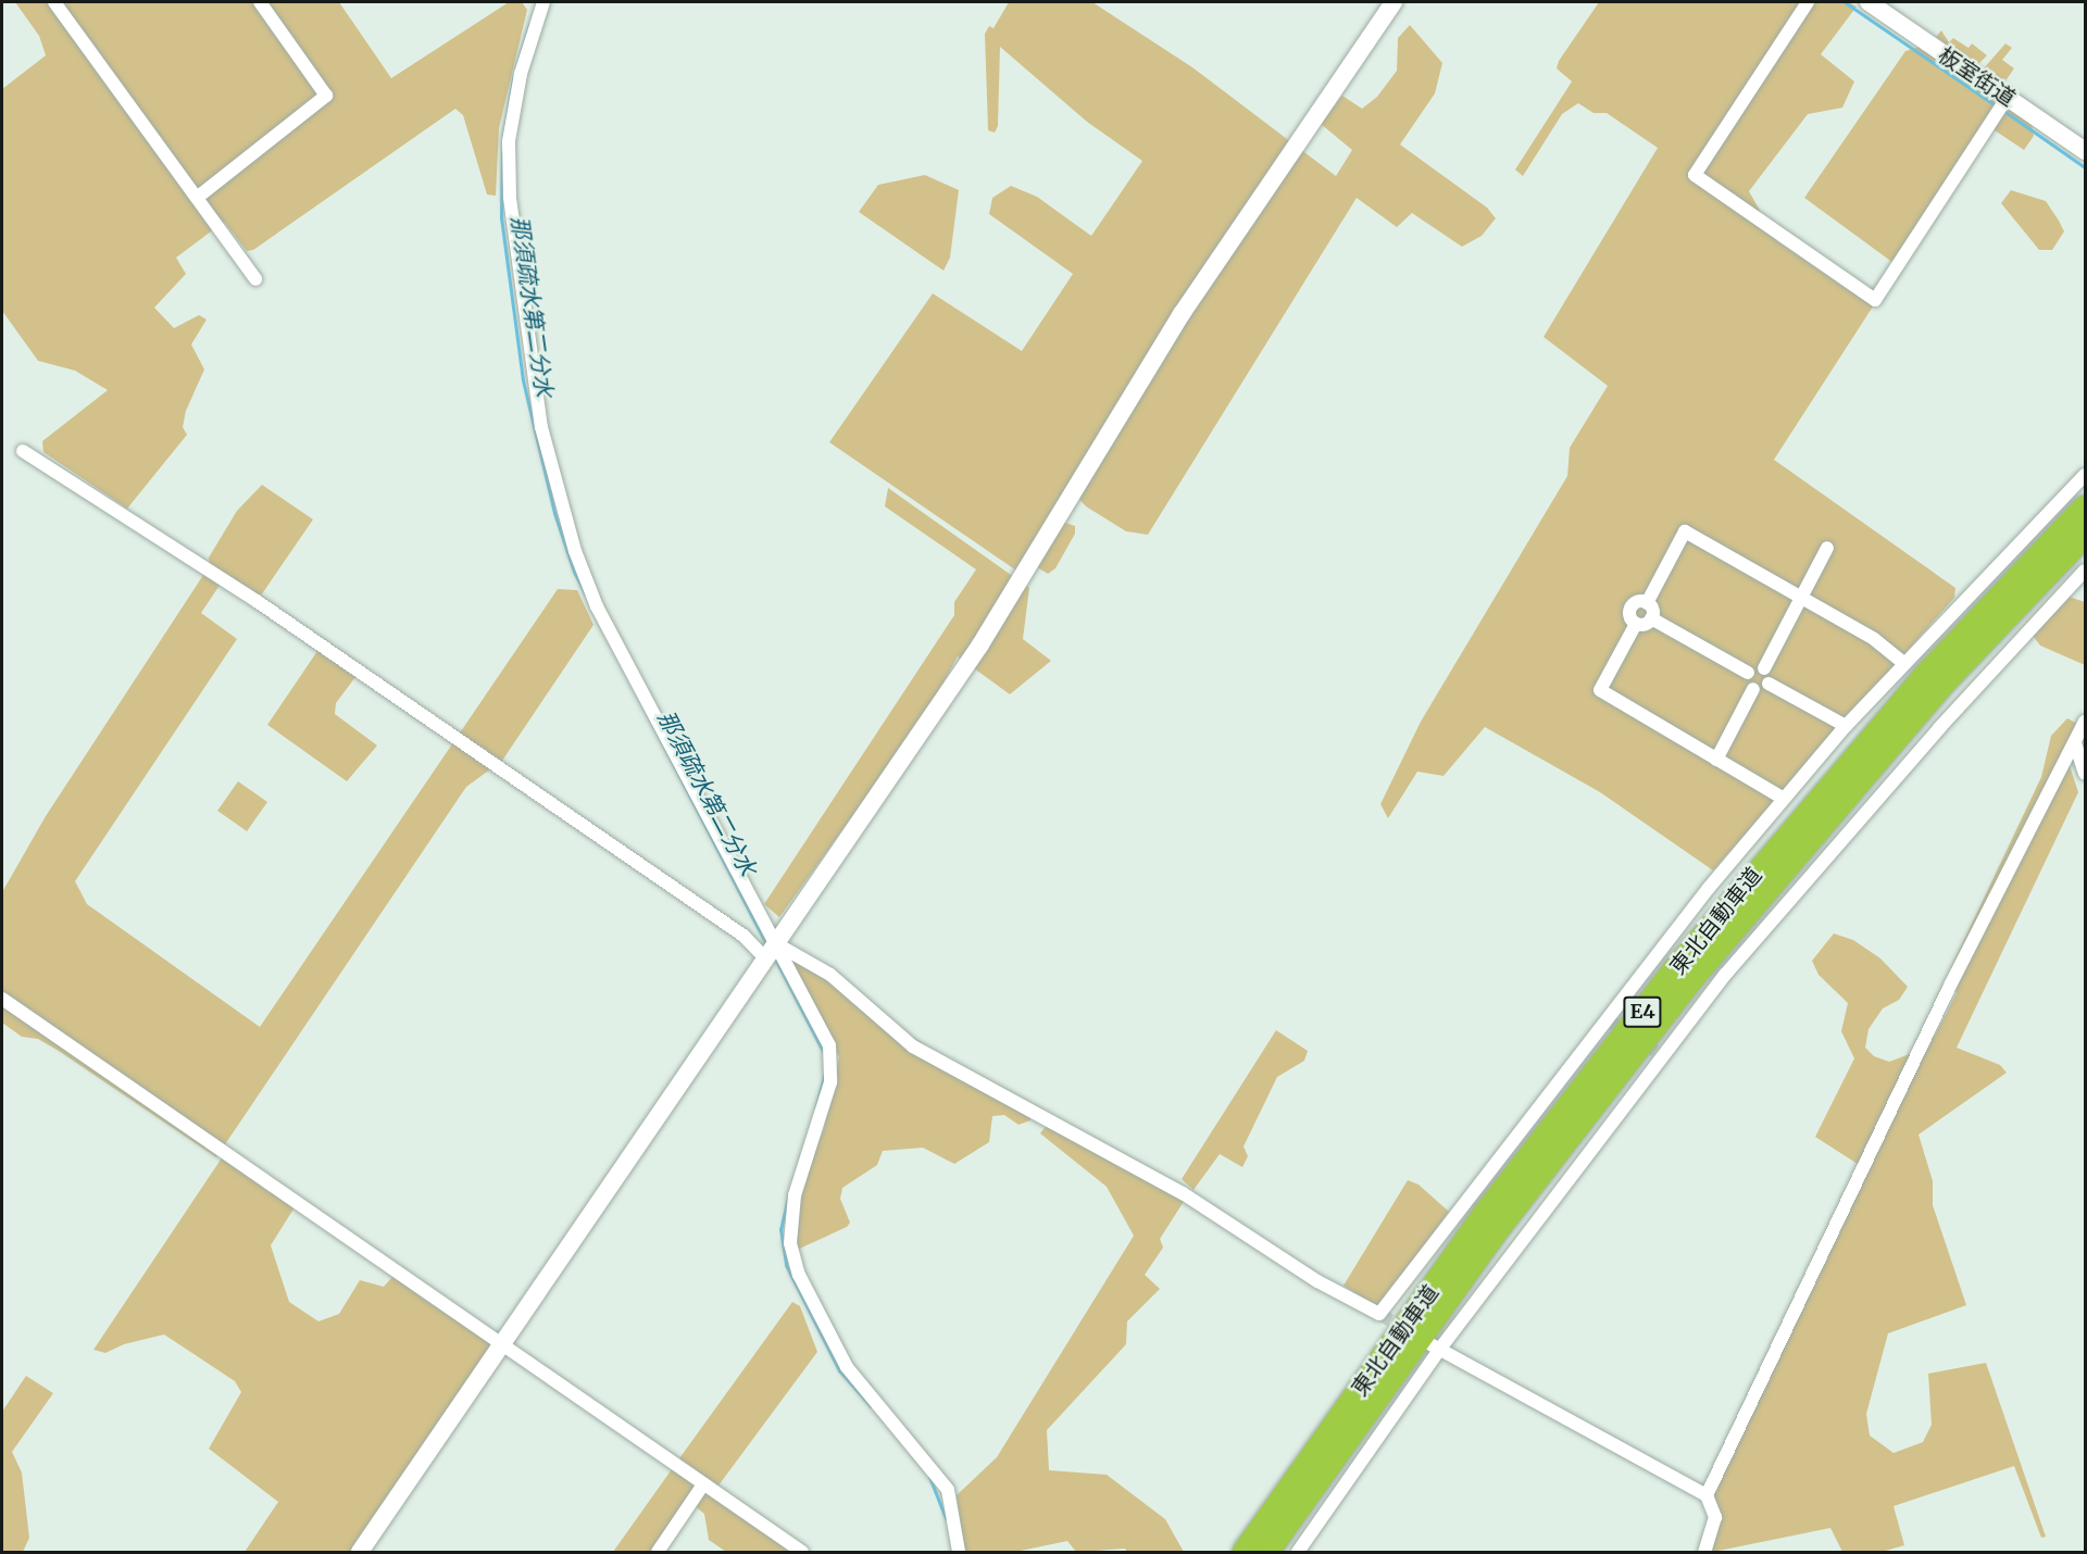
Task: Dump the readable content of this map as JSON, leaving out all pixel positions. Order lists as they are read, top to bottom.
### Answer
{
  "streets": {
    "highway": ["東北自動車道", "E4"],
    "street": ["板室街道"]
  },
  "water": ["那須疏水第二分水"]
}
